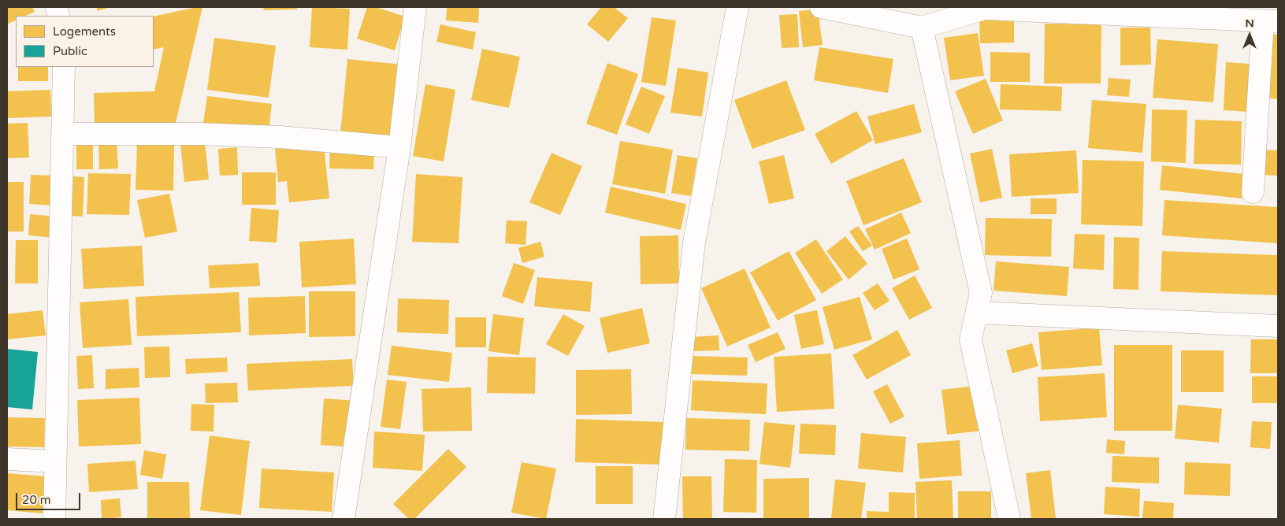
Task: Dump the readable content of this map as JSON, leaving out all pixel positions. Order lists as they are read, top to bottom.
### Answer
{
  "legend": ["Logements", "Public"],
  "scale_bar": "20 m",
  "north": "top"
}
